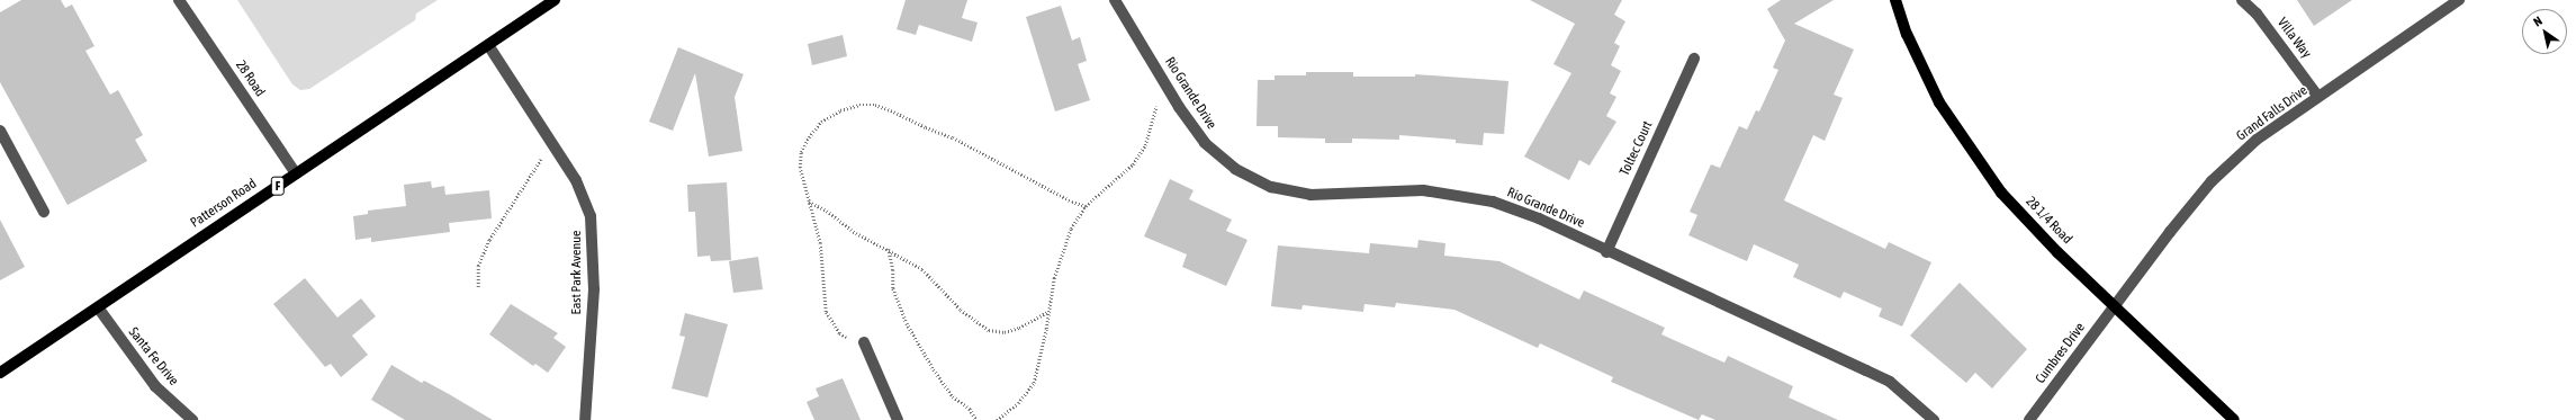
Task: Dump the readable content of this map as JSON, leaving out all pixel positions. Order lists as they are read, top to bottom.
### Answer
{
  "streets": {
    "main road": ["F", "Patterson Road", "28 1/4 Road"],
    "street": [
      "Villa Way",
      "28 Road",
      "Rio Grande Drive",
      "Grand Falls Drive",
      "Toltec Court",
      "East Park Avenue",
      "Cumbres Drive",
      "Santa Fe Drive"
    ]
  },
  "crossings": [
    ["Villa Way", "Grand Falls Drive"],
    ["28 Road", "Patterson Road"],
    ["Rio Grande Drive", "Toltec Court"],
    ["Grand Falls Drive", "28 1/4 Road"],
    ["Grand Falls Drive", "Cumbres Drive"],
    ["Patterson Road", "East Park Avenue"],
    ["Patterson Road", "Santa Fe Drive"],
    ["28 1/4 Road", "Cumbres Drive"]
  ],
  "north": "top left"
}
